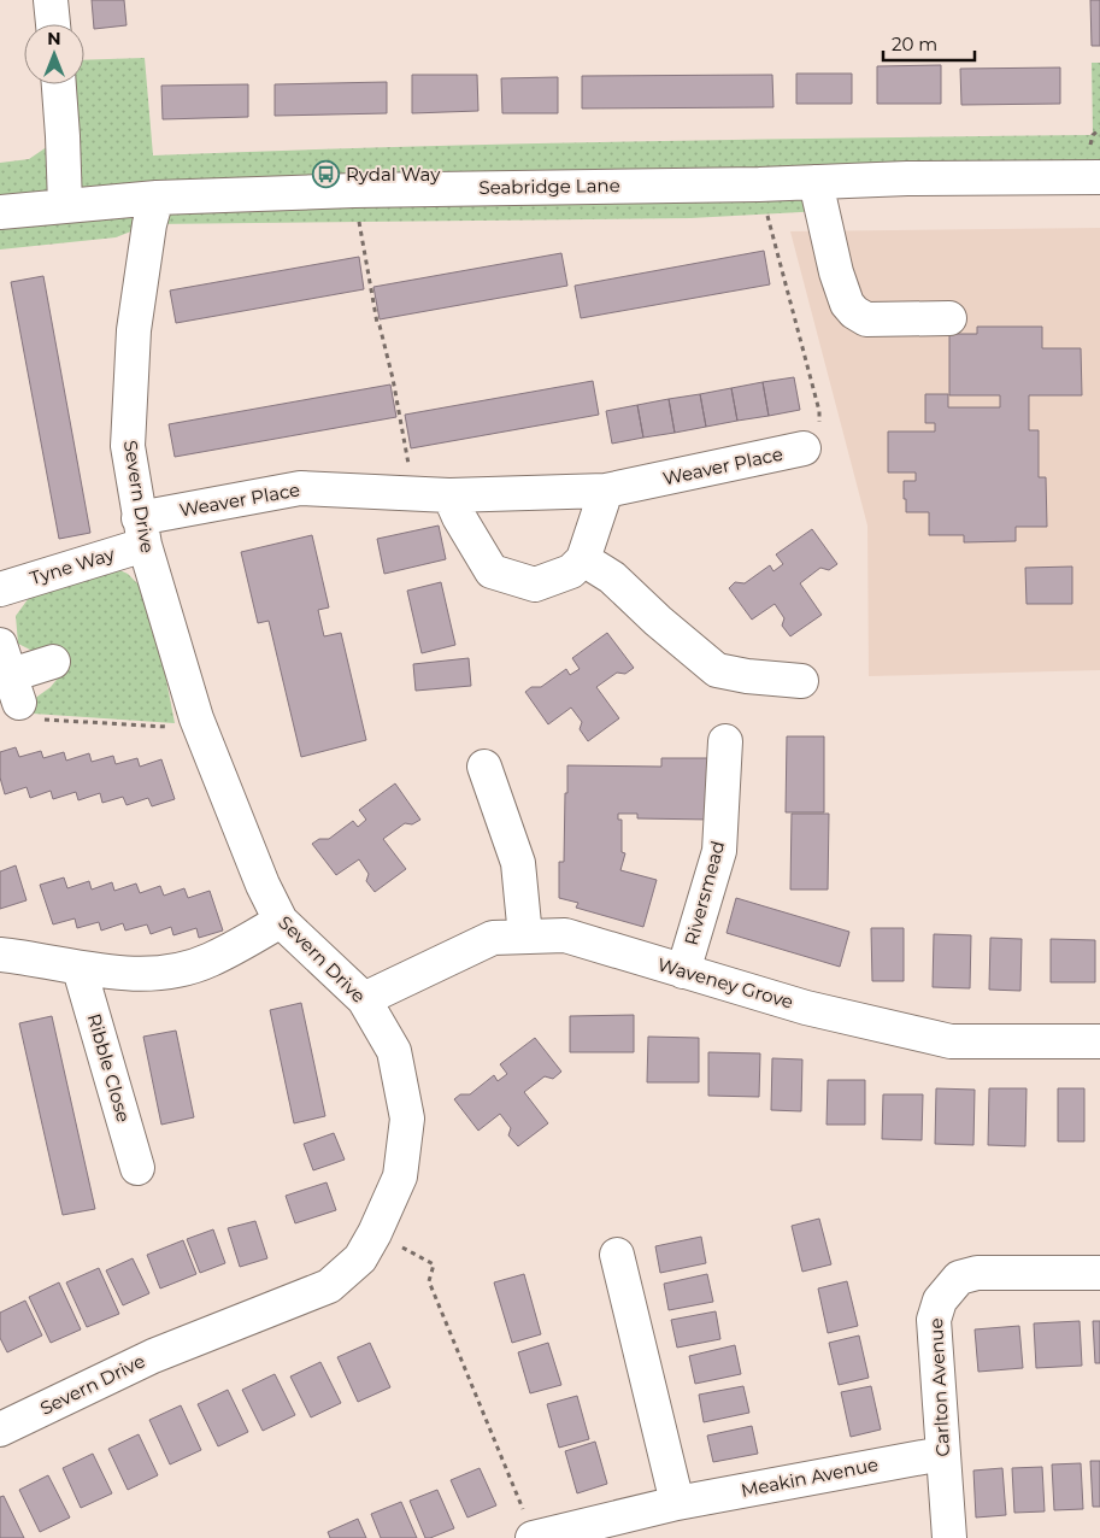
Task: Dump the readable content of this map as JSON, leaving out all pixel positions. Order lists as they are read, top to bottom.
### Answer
{
  "streets": {
    "street": [
      "Seabridge Lane",
      "Weaver Place",
      "Severn Drive",
      "Tyne Way",
      "Riversmead",
      "Waveney Grove",
      "Ribble Close",
      "Carlton Avenue",
      "Meakin Avenue"
    ]
  },
  "crossings": [
    ["Seabridge Lane", "Severn Drive"],
    ["Weaver Place", "Severn Drive"],
    ["Weaver Place", "Tyne Way"],
    ["Severn Drive", "Tyne Way"],
    ["Severn Drive", "Waveney Grove"],
    ["Riversmead", "Waveney Grove"],
    ["Carlton Avenue", "Meakin Avenue"]
  ],
  "places": {
    "bus stop": ["Rydal Way"]
  },
  "scale_bar": "20 m",
  "north": "top"
}
